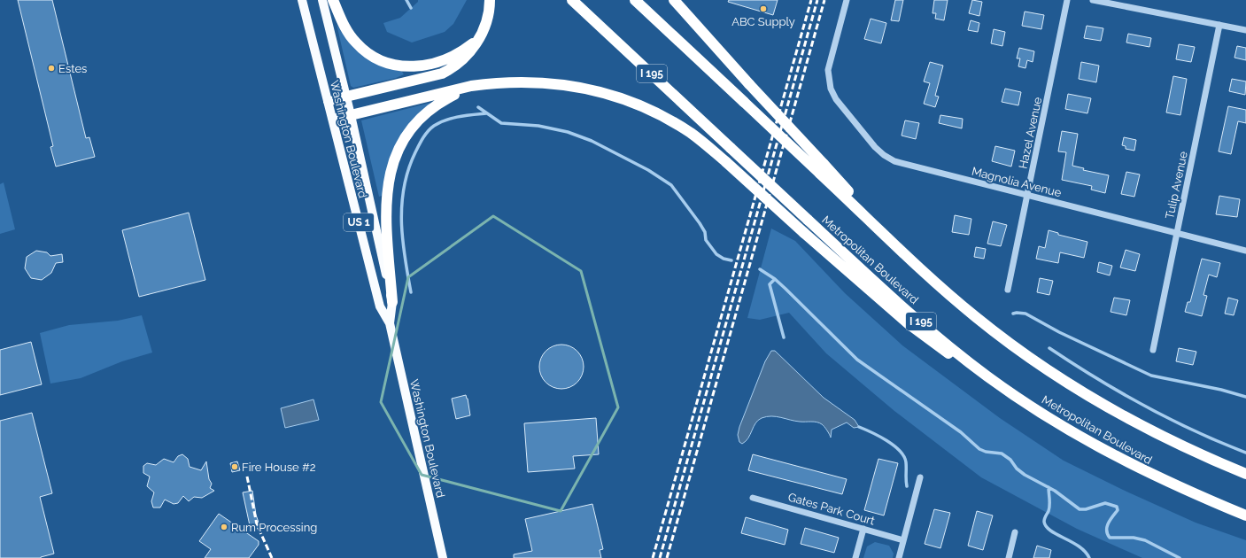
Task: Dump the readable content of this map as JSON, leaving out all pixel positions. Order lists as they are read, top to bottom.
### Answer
{
  "streets": {
    "highway": ["I 195", "Metropolitan Boulevard"],
    "main road": ["Washington Boulevard", "US 1"],
    "street": [
      "Hazel Avenue",
      "Magnolia Avenue",
      "Tulip Avenue",
      "Gates Park Court"
    ]
  },
  "crossings": [
    ["Hazel Avenue", "Magnolia Avenue"],
    ["Magnolia Avenue", "Tulip Avenue"]
  ],
  "places": [
    "ABC Supply",
    "Estes",
    "Fire House #2",
    "Rum Processing"
  ]
}
